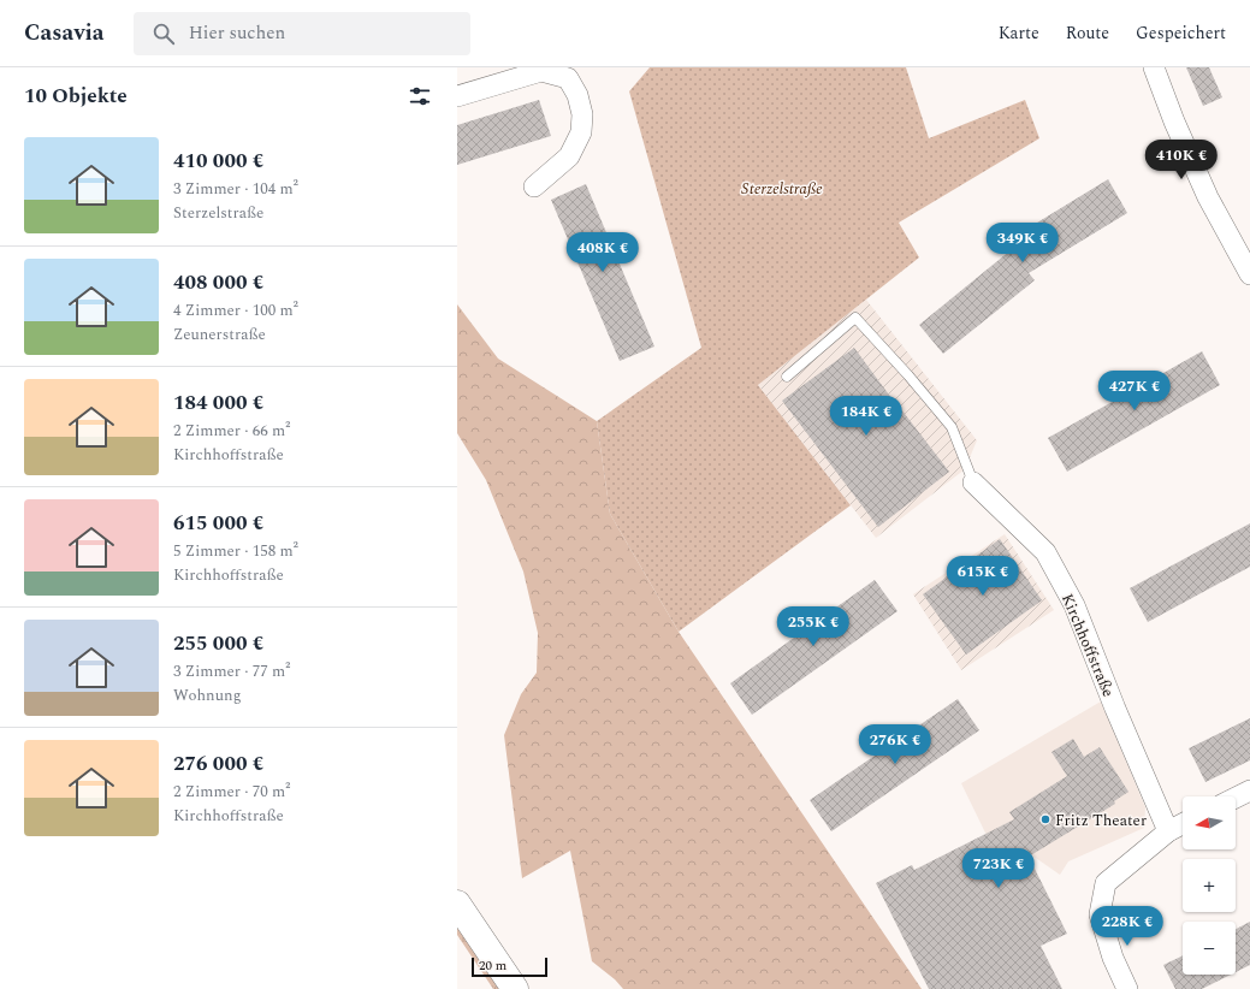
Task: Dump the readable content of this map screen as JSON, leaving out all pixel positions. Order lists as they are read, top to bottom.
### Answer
{
  "streets": {
    "street": ["Kirchhoffstraße"]
  },
  "parks": ["Sterzelstraße"],
  "places": ["Fritz Theater"],
  "scale_bar": "20 m",
  "north": "left",
  "page": {
    "header": "Casavia",
    "search": "Hier suchen",
    "nav": ["Karte", "Route", "Gespeichert"],
    "heading": "10 Objekte",
    "list": [
      {
        "name": "410 000 €",
        "note": "3 Zimmer · 104 m² · Sterzelstraße"
      },
      {
        "name": "408 000 €",
        "note": "4 Zimmer · 100 m² · Zeunerstraße"
      },
      {
        "name": "184 000 €",
        "note": "2 Zimmer · 66 m² · Kirchhoffstraße"
      },
      {
        "name": "615 000 €",
        "note": "5 Zimmer · 158 m² · Kirchhoffstraße"
      },
      {
        "name": "255 000 €",
        "note": "3 Zimmer · 77 m² · Wohnung"
      },
      {
        "name": "276 000 €",
        "note": "2 Zimmer · 70 m² · Kirchhoffstraße"
      }
    ],
    "price": [
      "410K €",
      "349K €",
      "408K €",
      "427K €",
      "184K €",
      "615K €",
      "255K €",
      "276K €",
      "723K €",
      "228K €"
    ],
    "map_buttons": ["+", "−"],
    "scale": "20 m"
  }
}
